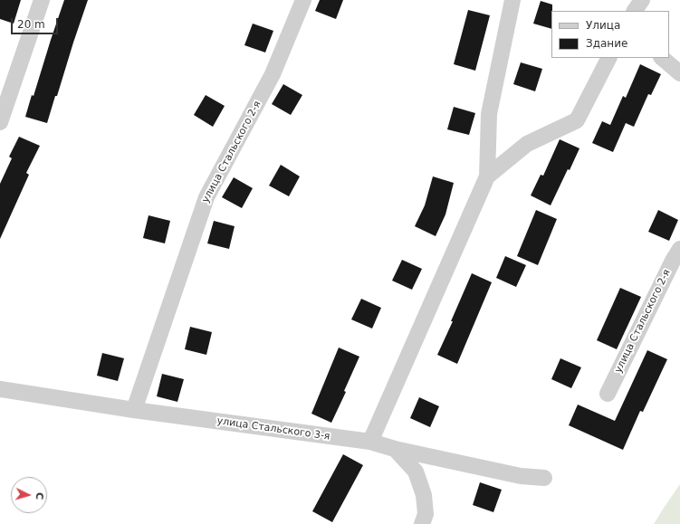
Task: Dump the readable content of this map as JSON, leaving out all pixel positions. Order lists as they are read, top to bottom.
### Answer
{
  "streets": {
    "street": ["улица Стальского 2-я", "улица Стальского 3-я"]
  },
  "crossings": [
    ["улица Стальского 2-я", "улица Стальского 3-я"]
  ],
  "legend": ["Улица", "Здание"],
  "scale_bar": "20 m",
  "north": "right"
}
